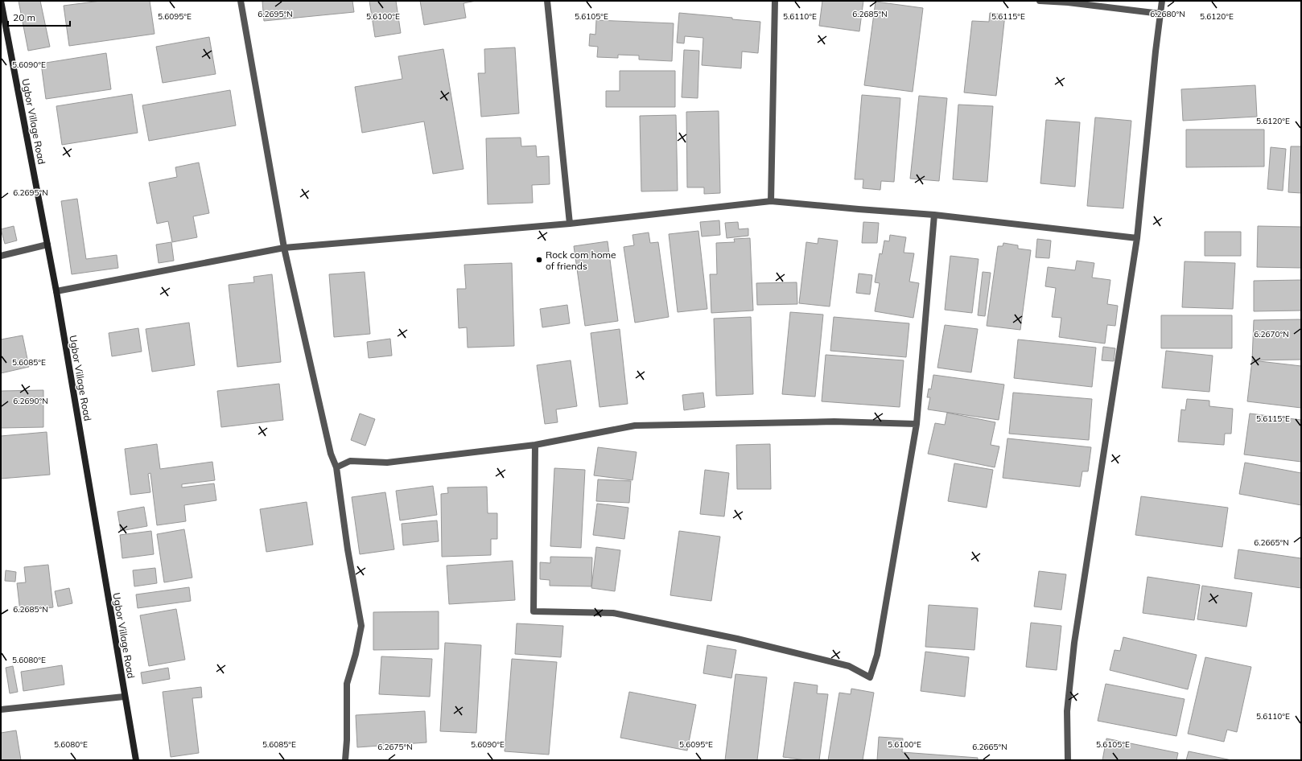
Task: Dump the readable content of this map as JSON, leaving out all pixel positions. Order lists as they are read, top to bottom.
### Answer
{
  "streets": {
    "street": ["Ugbor Village Road"]
  },
  "places": ["Rock com home of friends"],
  "scale_bar": "20 m",
  "coordinates": [
    "6.2685°N",
    "6.2680°N",
    "6.2695°N",
    "5.6095°E",
    "5.6100°E",
    "5.6105°E",
    "5.6110°E",
    "5.6115°E",
    "5.6120°E",
    "5.6090°E",
    "6.2670°N",
    "5.6085°E",
    "6.2690°N",
    "6.2665°N",
    "5.6080°E",
    "6.2675°N"
  ]
}
